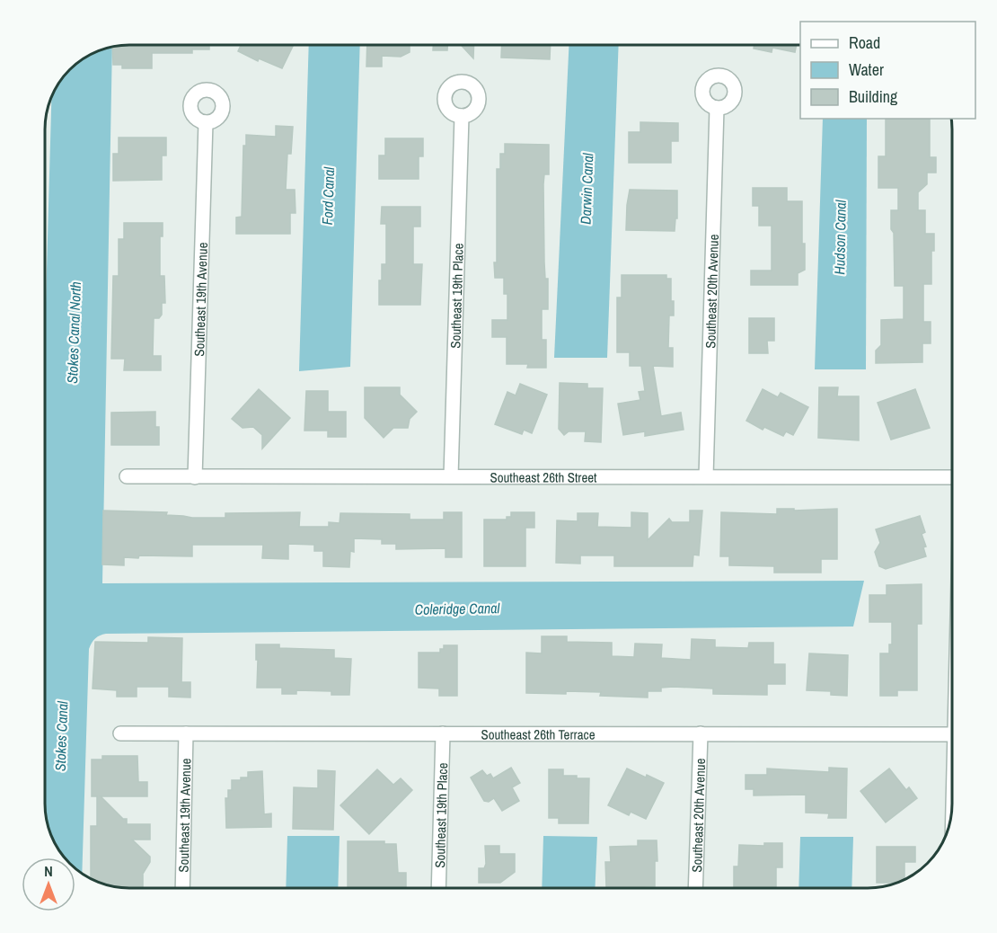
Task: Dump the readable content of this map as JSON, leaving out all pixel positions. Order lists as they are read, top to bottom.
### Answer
{
  "streets": {
    "street": [
      "Southeast 20th Avenue",
      "Southeast 19th Place",
      "Southeast 19th Avenue",
      "Southeast 26th Street",
      "Southeast 26th Terrace"
    ]
  },
  "crossings": [
    ["Southeast 20th Avenue", "Southeast 26th Street"],
    ["Southeast 20th Avenue", "Southeast 26th Terrace"],
    ["Southeast 19th Place", "Southeast 26th Street"],
    ["Southeast 19th Place", "Southeast 26th Terrace"],
    ["Southeast 19th Avenue", "Southeast 26th Street"],
    ["Southeast 19th Avenue", "Southeast 26th Terrace"]
  ],
  "water": [
    "Darwin Canal",
    "Ford Canal",
    "Hudson Canal",
    "Stokes Canal North",
    "Coleridge Canal",
    "Stokes Canal"
  ],
  "legend": ["Road", "Water", "Building"],
  "north": "top"
}
